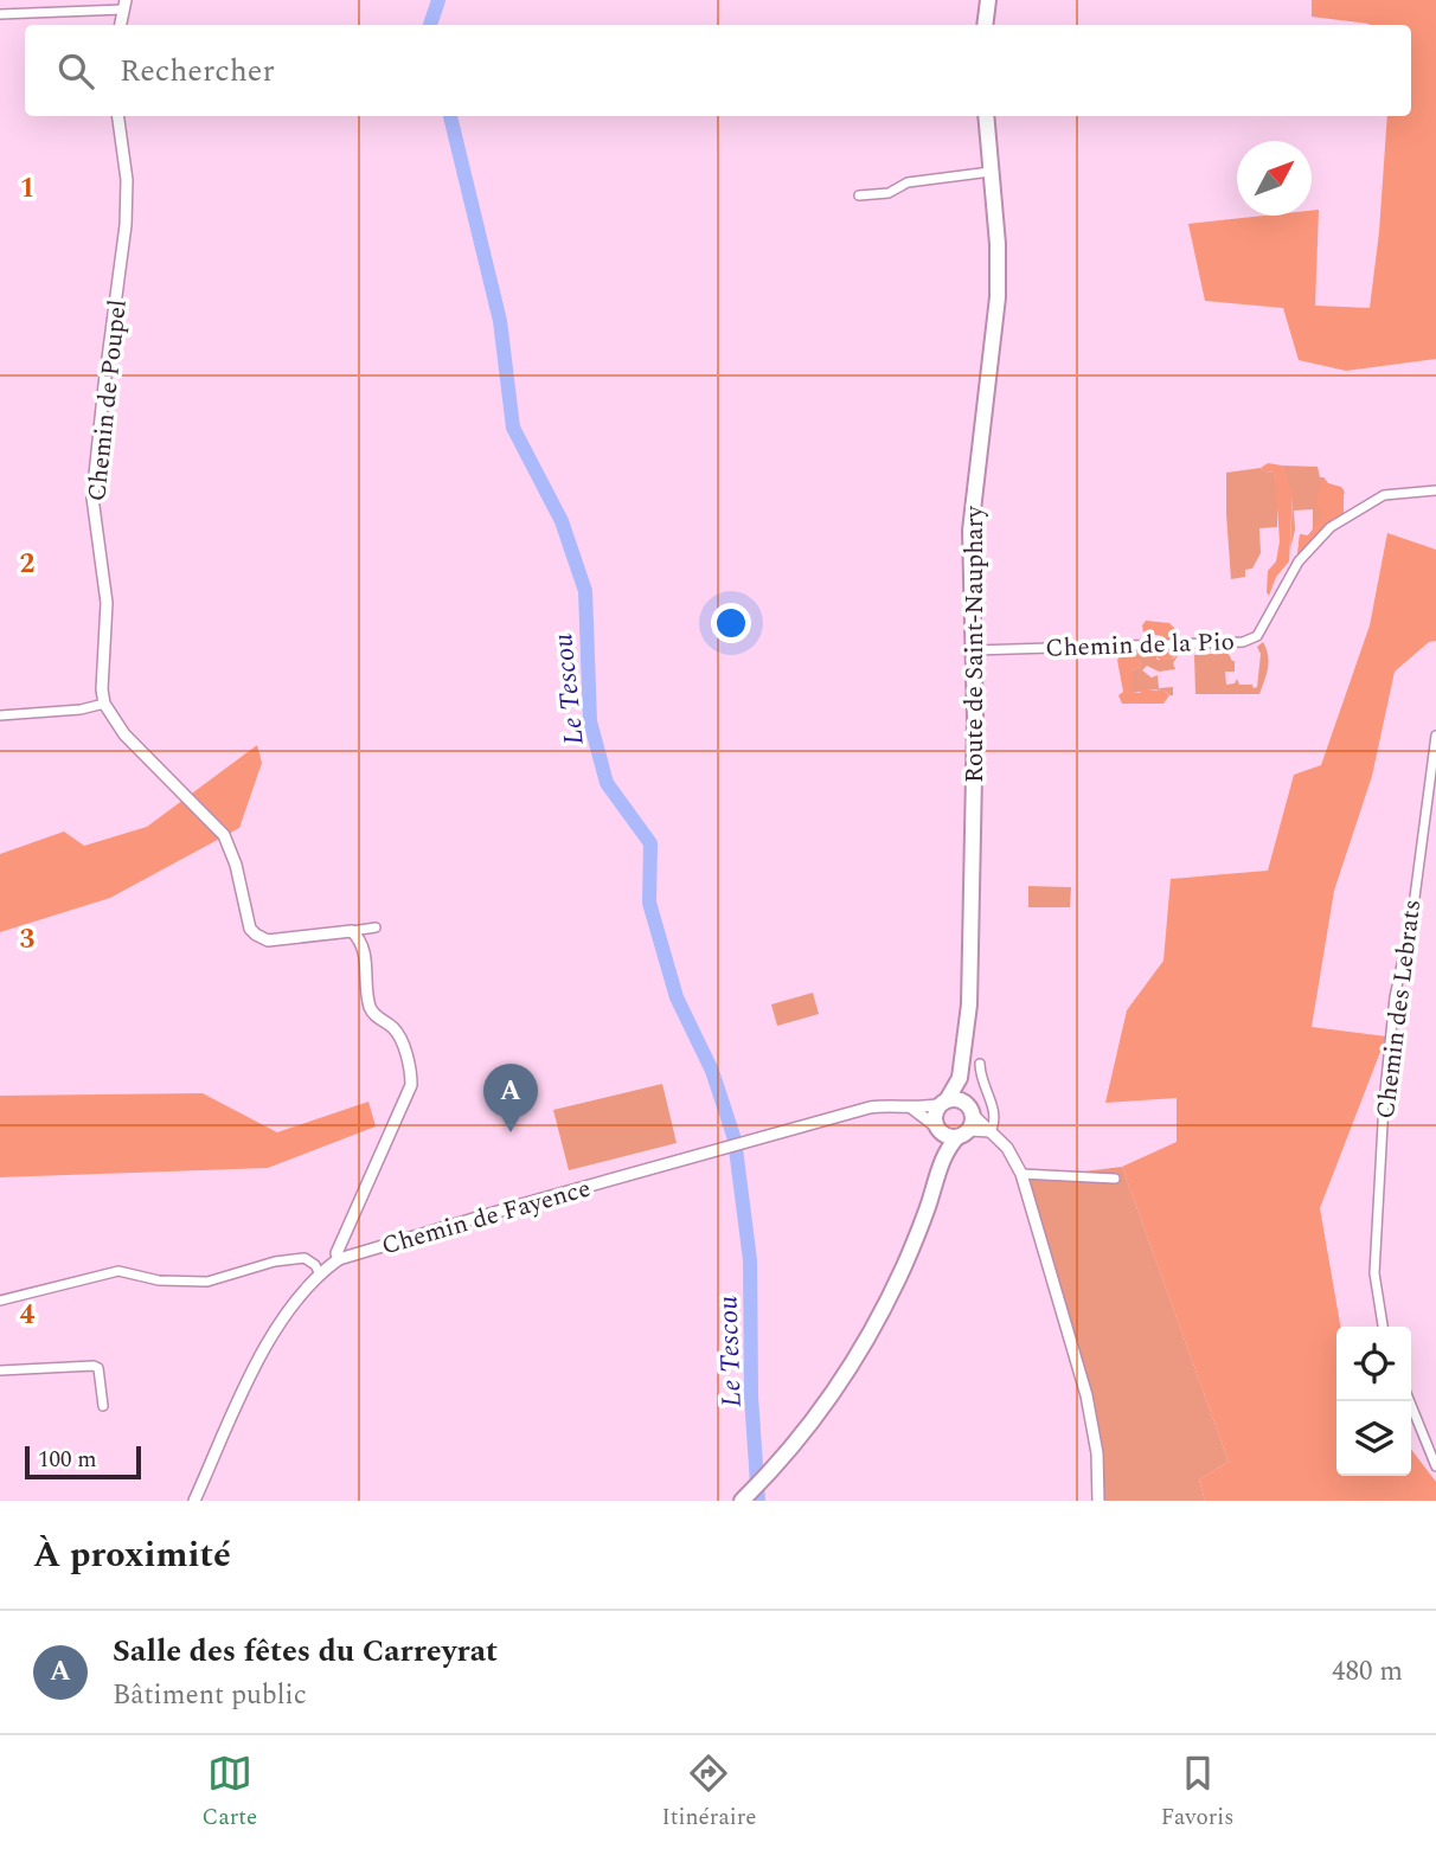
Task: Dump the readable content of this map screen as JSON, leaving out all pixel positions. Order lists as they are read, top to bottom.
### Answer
{
  "streets": {
    "main road": ["Route de Saint-Nauphary"],
    "street": [
      "Chemin de Poupel",
      "Chemin de la Pio",
      "Chemin des Lebrats",
      "Chemin de Fayence"
    ]
  },
  "crossings": [
    ["Route de Saint-Nauphary", "Chemin de la Pio"],
    ["Route de Saint-Nauphary", "Chemin de Fayence"]
  ],
  "water": ["Le Tescou"],
  "scale_bar": "100 m",
  "north": "top right",
  "page": {
    "search": "Rechercher",
    "pins": "A",
    "scale": "100 m",
    "heading": "À proximité",
    "list": [
      {
        "mark": "A",
        "name": "Salle des fêtes du Carreyrat",
        "note": "Bâtiment public",
        "value": "480 m"
      }
    ],
    "nav": ["Carte", "Itinéraire", "Favoris"]
  },
  "grid": {
    "rows": [
      "1",
      "2",
      "3",
      "4"
    ]
  }
}
